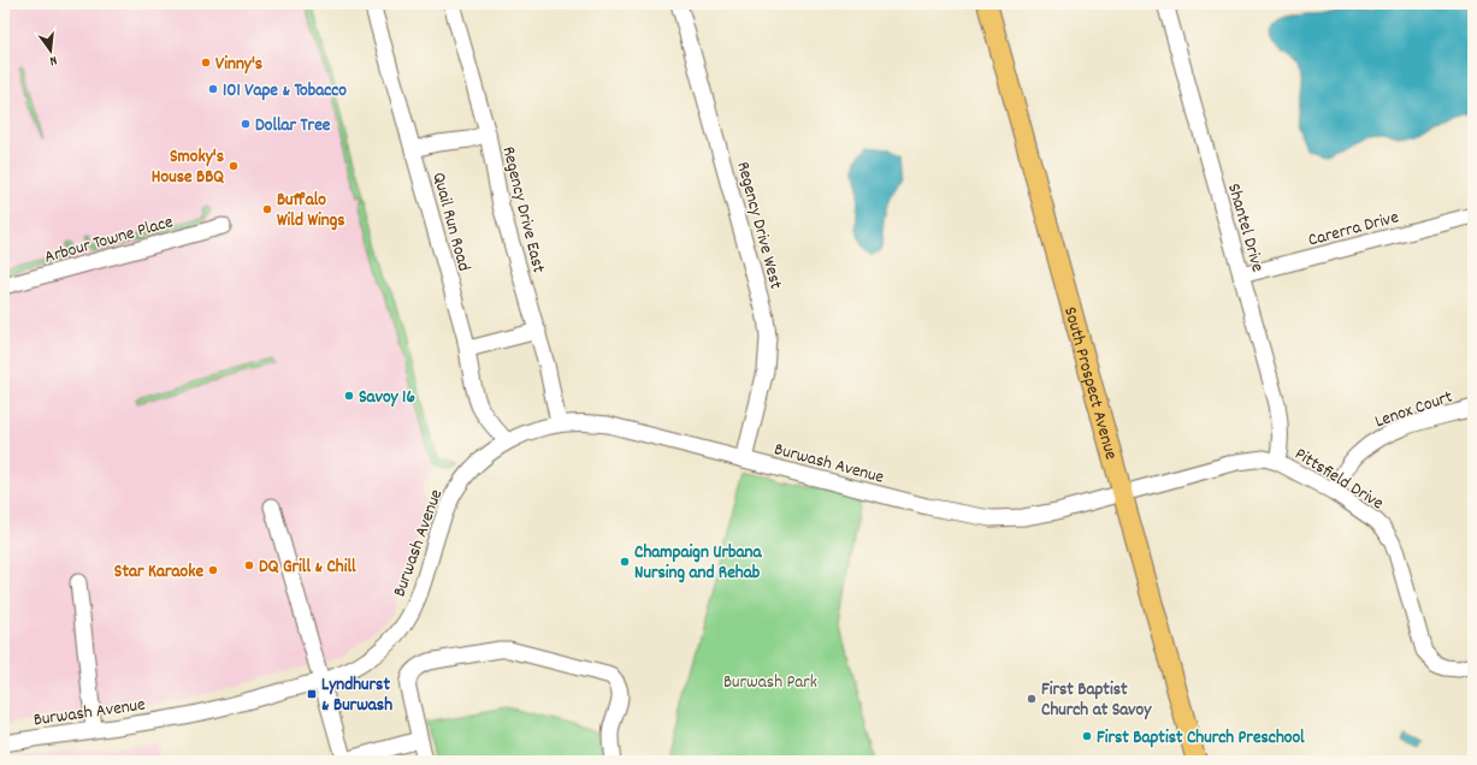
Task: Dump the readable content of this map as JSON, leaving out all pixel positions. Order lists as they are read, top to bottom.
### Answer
{
  "streets": {
    "main road": ["South Prospect Avenue"],
    "street": [
      "Regency Drive East",
      "Quail Run Road",
      "Regency Drive West",
      "Shantel Drive",
      "Carerra Drive",
      "Arbour Towne Place",
      "Lenox Court",
      "Burwash Avenue",
      "Pittsfield Drive"
    ]
  },
  "crossings": [
    ["Regency Drive East", "Burwash Avenue"],
    ["Quail Run Road", "Burwash Avenue"],
    ["Regency Drive West", "Burwash Avenue"],
    ["Shantel Drive", "Carerra Drive"],
    ["Shantel Drive", "Pittsfield Drive"],
    ["South Prospect Avenue", "Burwash Avenue"],
    ["South Prospect Avenue", "Pittsfield Drive"],
    ["Lenox Court", "Pittsfield Drive"],
    ["Burwash Avenue", "Pittsfield Drive"]
  ],
  "parks": ["Burwash Park"],
  "places": {
    "other": [
      "Vinny's",
      "101 Vape & Tobacco",
      "Dollar Tree",
      "Smoky's House BBQ",
      "Buffalo Wild Wings",
      "Savoy 16",
      "Champaign Urbana Nursing and Rehab",
      "DQ Grill & Chill",
      "Star Karaoke",
      "First Baptist Church at Savoy",
      "First Baptist Church Preschool"
    ],
    "transit": ["Lyndhurst & Burwash"]
  },
  "north": "bottom"
}
